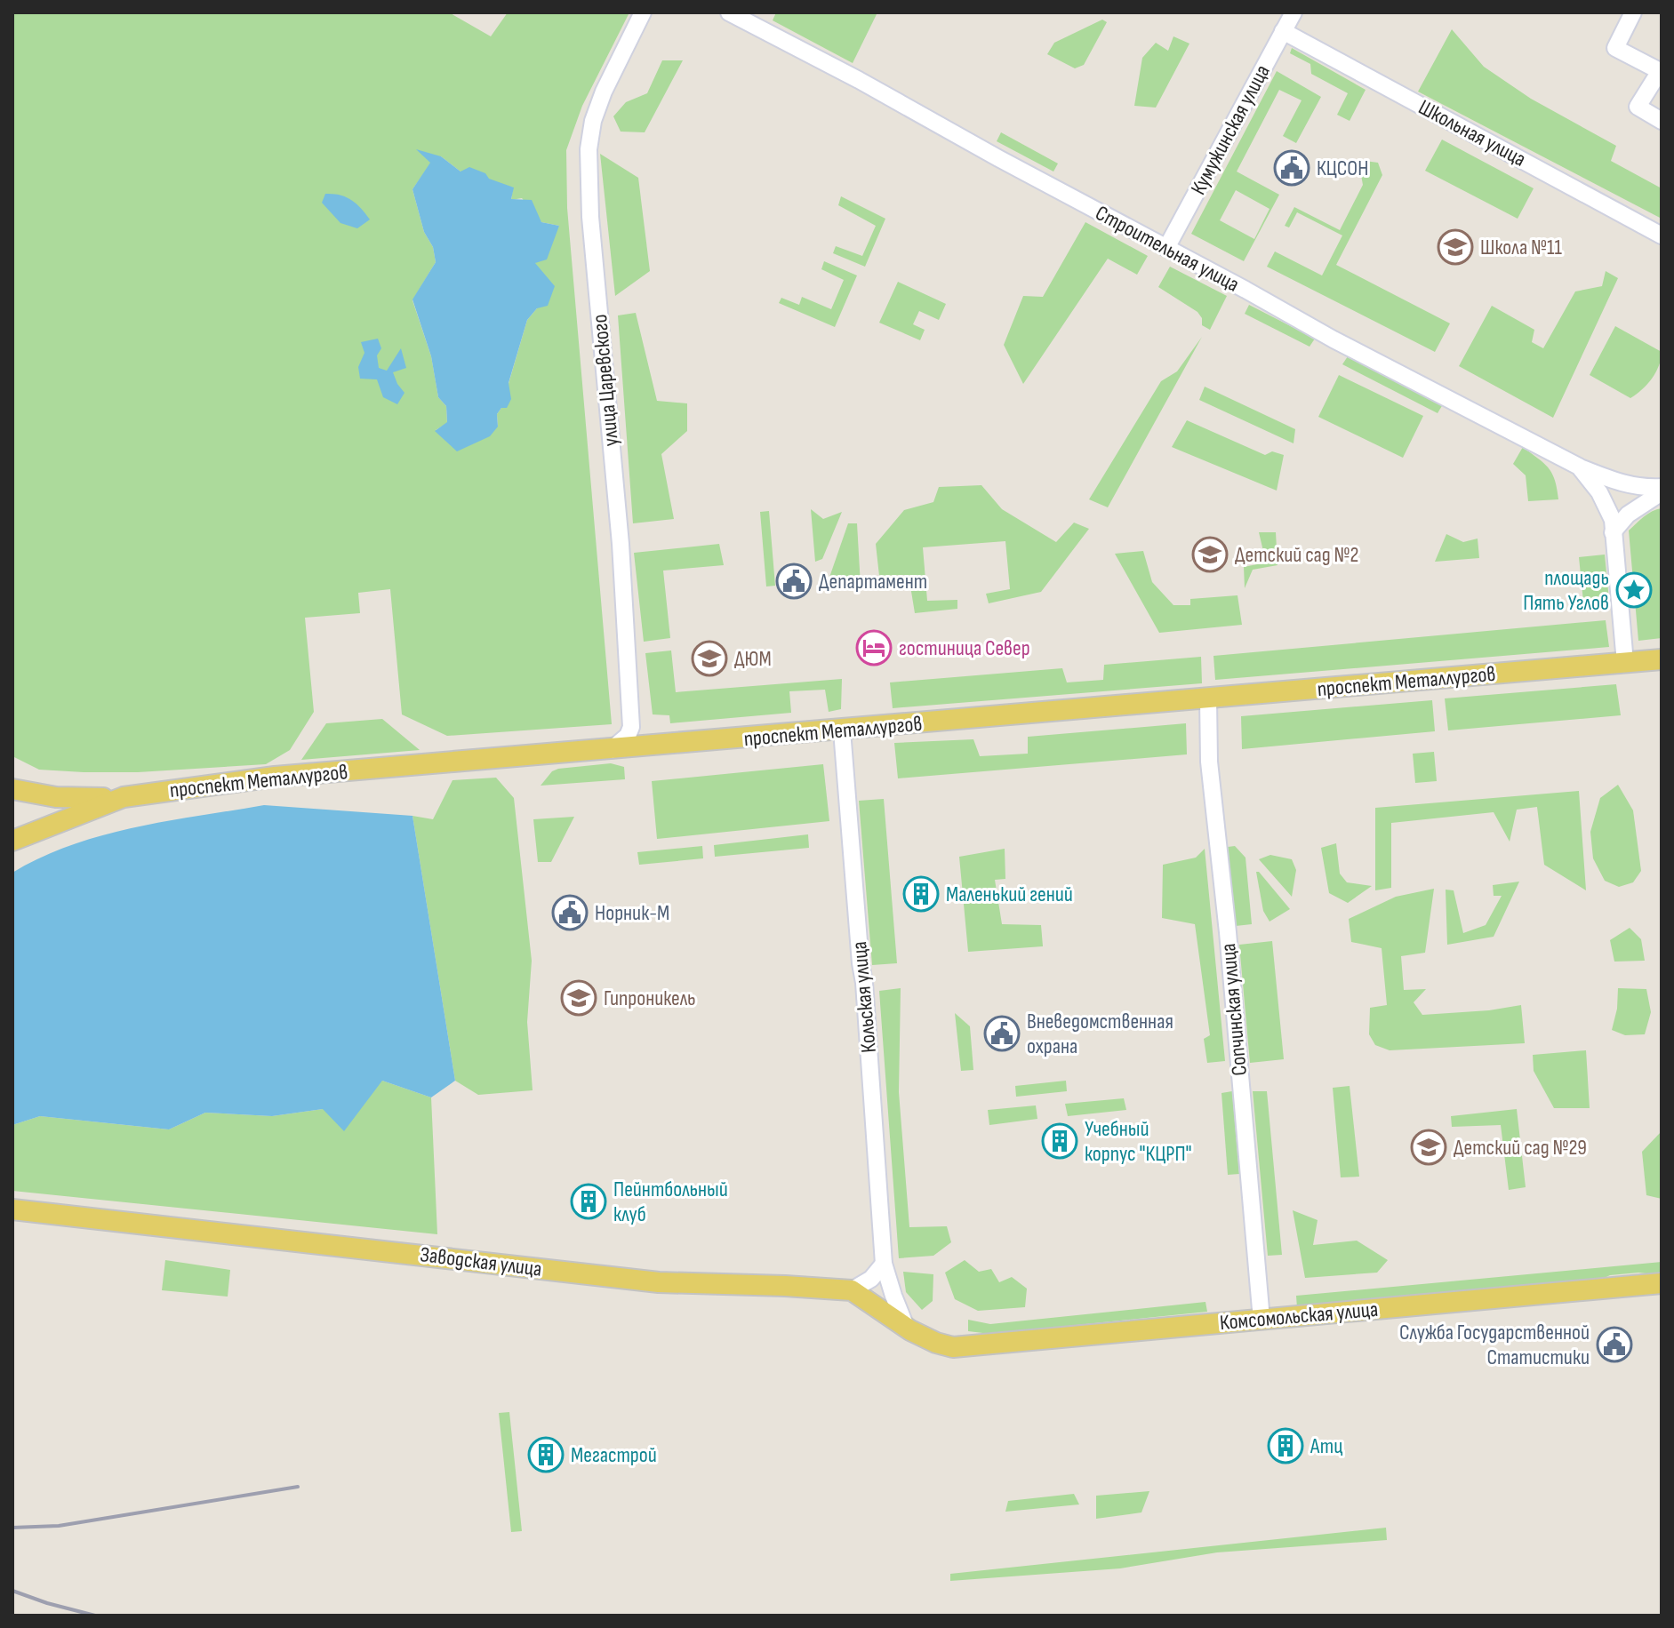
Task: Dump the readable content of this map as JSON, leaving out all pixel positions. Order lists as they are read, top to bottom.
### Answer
{
  "streets": {
    "main road": ["проспект Металлургов", "Заводская улица", "Комсомольская улица"],
    "street": [
      "Кумужинская улица",
      "Школьная улица",
      "Строительная улица",
      "улица Царевского",
      "Кольская улица",
      "Сопчинская улица"
    ]
  },
  "crossings": [
    ["Кумужинская улица", "Школьная улица"],
    ["Кумужинская улица", "Строительная улица"],
    ["проспект Металлургов", "Кольская улица"],
    ["проспект Металлургов", "Сопчинская улица"],
    ["Кольская улица", "Комсомольская улица"],
    ["Сопчинская улица", "Комсомольская улица"]
  ],
  "places": {
    "public building": [
      "КЦСОН",
      "Департамент",
      "Норник-М",
      "Вневедомственная охрана",
      "Служба Государственной Статистики"
    ],
    "school or university": [
      "Школа №11",
      "Детский сад №2",
      "ДЮМ",
      "Гипроникель",
      "Детский сад №29"
    ],
    "place": ["площадь Пять Углов"],
    "hotel": ["гостиница Север"],
    "building": [
      "Маленький гений",
      "Учебный корпус \"КЦРП\"",
      "Пейнтбольный клуб",
      "Атц",
      "Мегастрой"
    ]
  }
}
